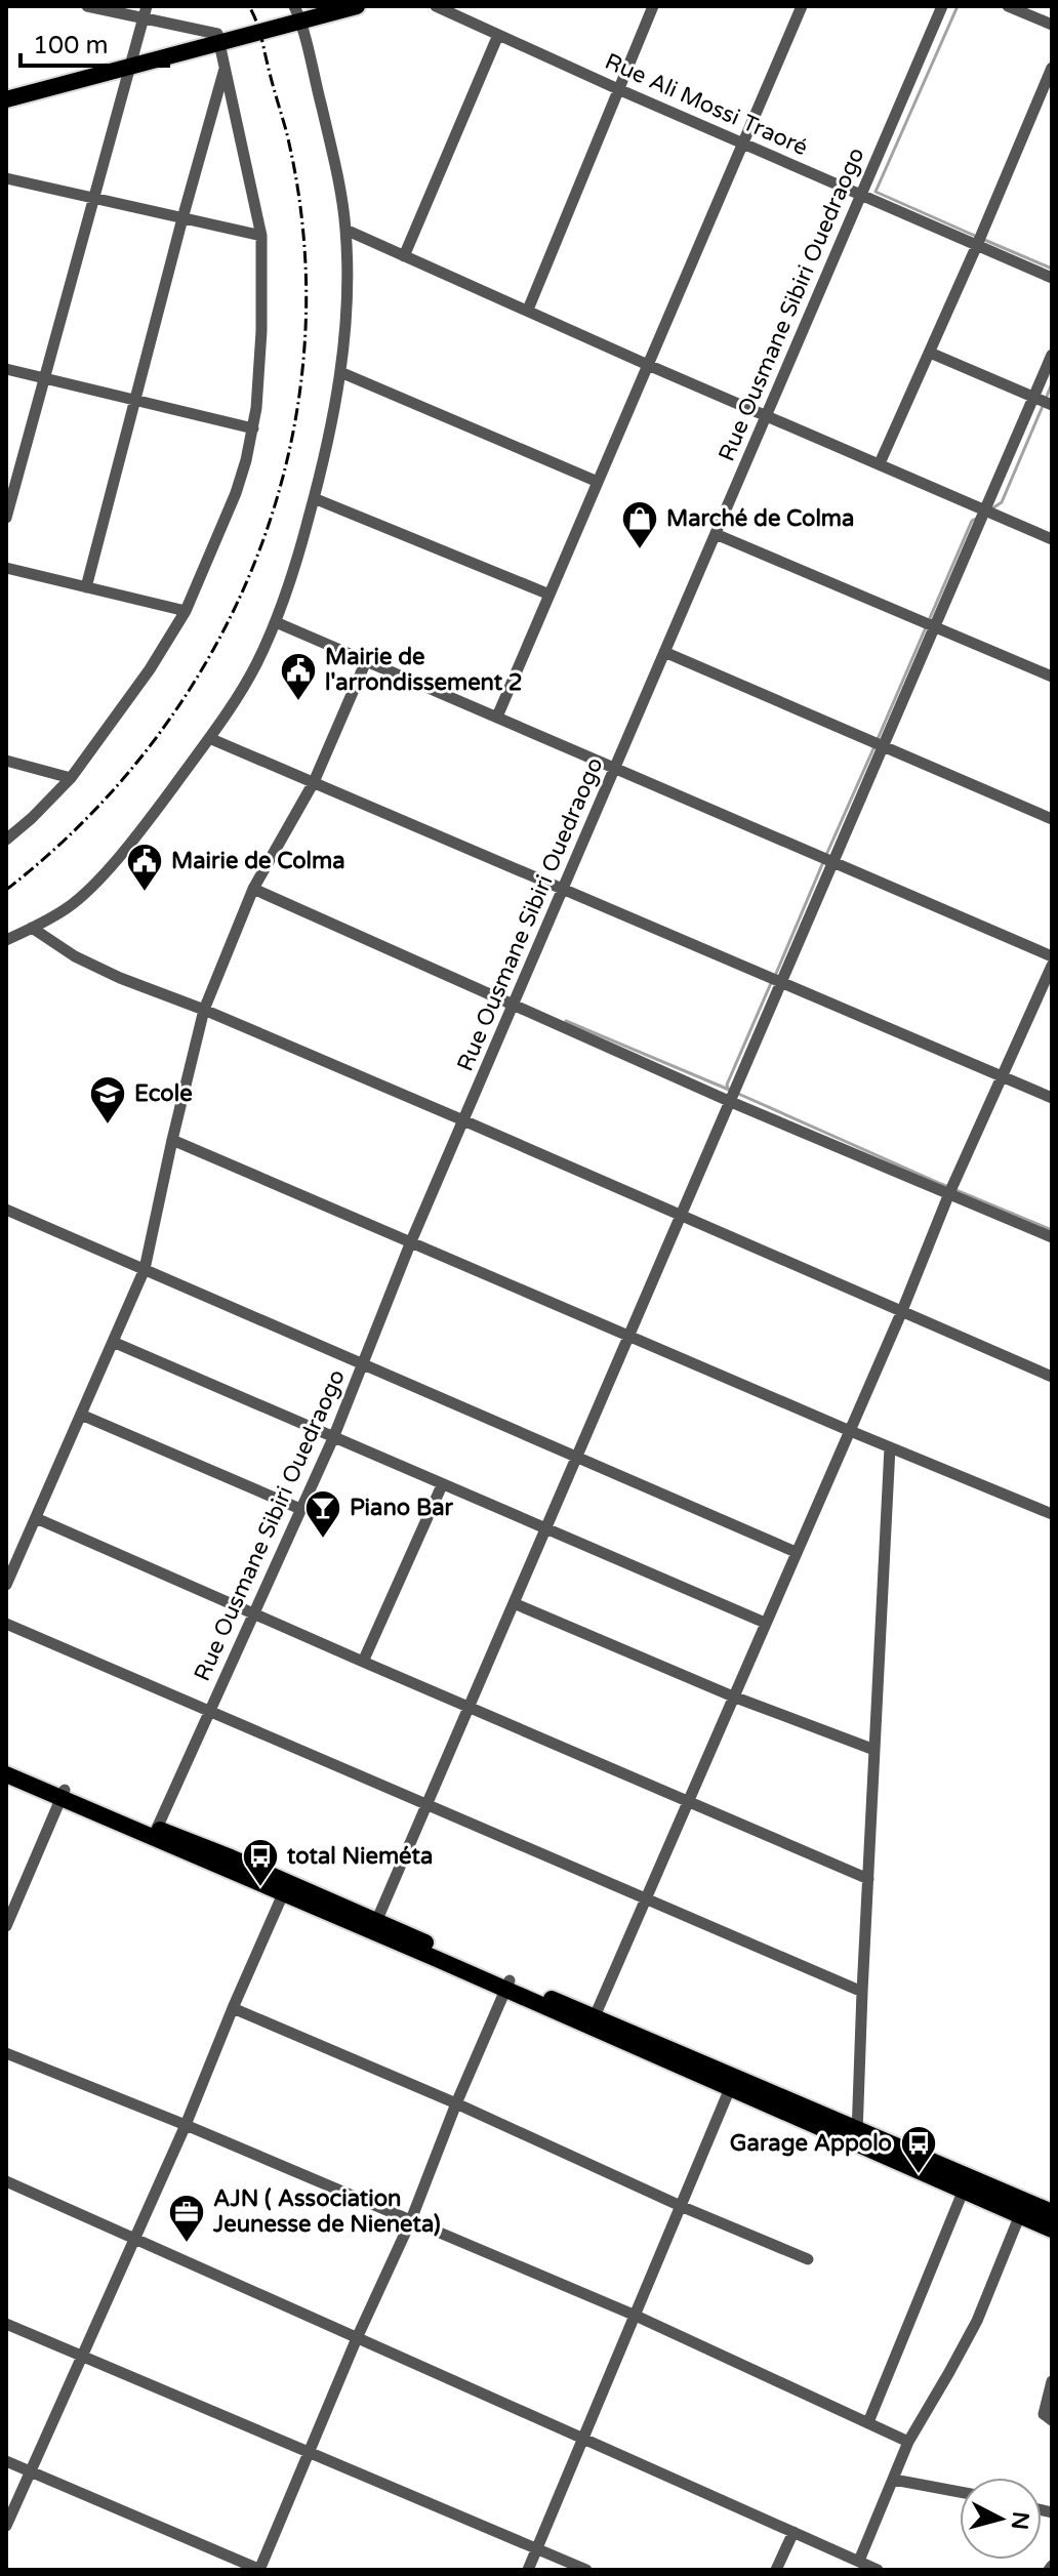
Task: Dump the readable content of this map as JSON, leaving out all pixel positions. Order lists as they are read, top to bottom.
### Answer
{
  "streets": {
    "street": ["Rue Ali Mossi Traoré", "Rue Ousmane Sibiri Ouedraogo"]
  },
  "crossings": [
    ["Rue Ali Mossi Traoré", "Rue Ousmane Sibiri Ouedraogo"]
  ],
  "places": {
    "shop": ["Marché de Colma"],
    "public building": ["Mairie de l'arrondissement 2", "Mairie de Colma"],
    "school or university": ["Ecole"],
    "bar": ["Piano Bar"],
    "bus stop": ["total Nieméta", "Garage Appolo"],
    "office": ["AJN ( Association Jeunesse de Nieneta)"]
  },
  "scale_bar": "100 m",
  "north": "right"
}
